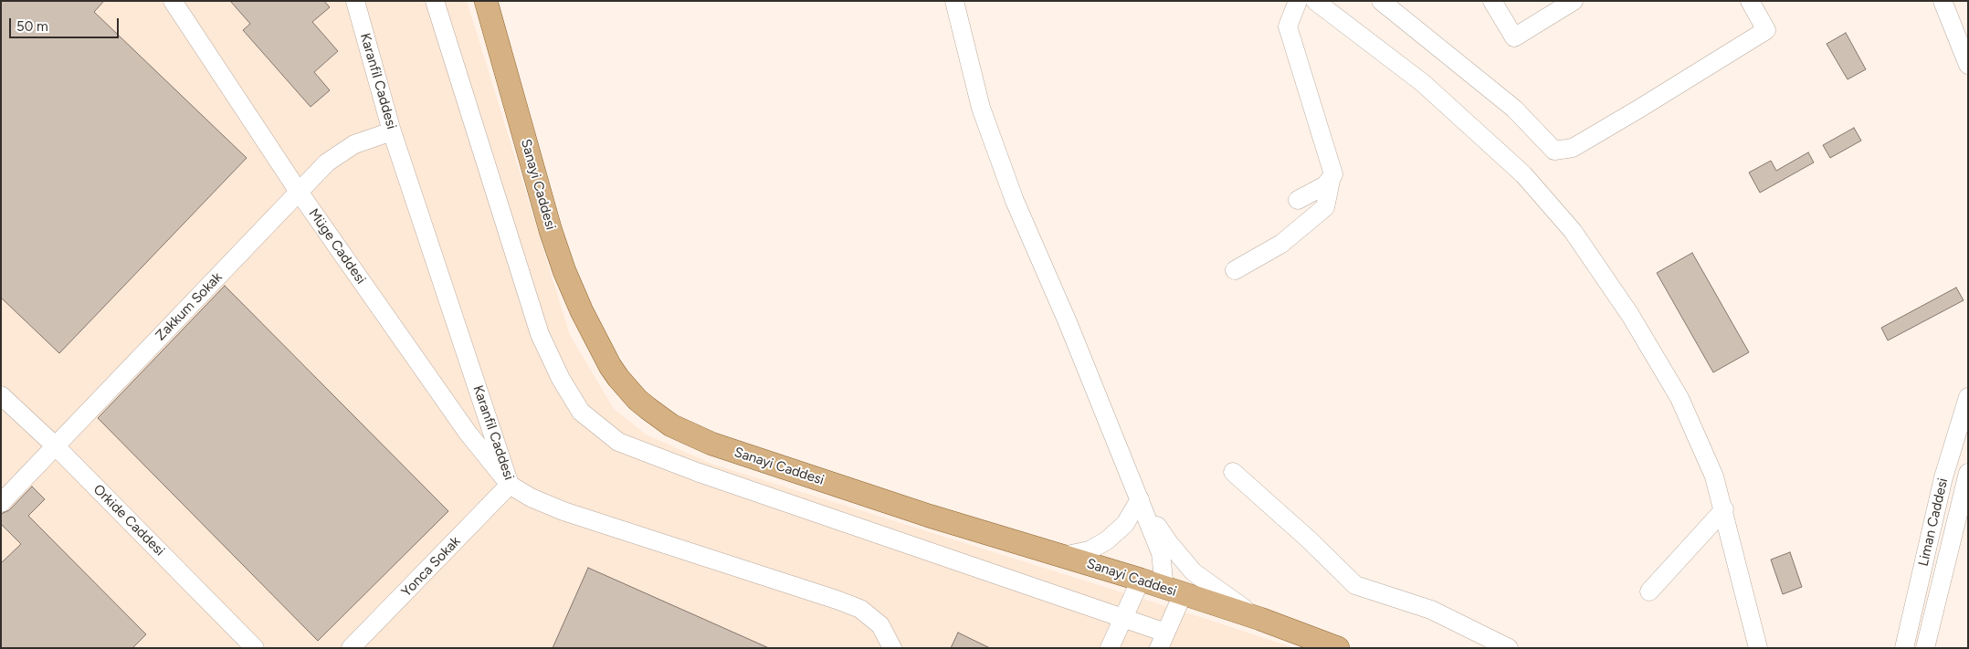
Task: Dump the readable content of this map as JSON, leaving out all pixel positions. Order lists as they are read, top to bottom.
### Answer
{
  "streets": {
    "main road": ["Sanayi Caddesi"],
    "street": [
      "Karanfil Caddesi",
      "Müge Caddesi",
      "Zakkum Sokak",
      "Orkide Caddesi",
      "Liman Caddesi",
      "Yonca Sokak"
    ]
  },
  "crossings": [
    ["Karanfil Caddesi", "Müge Caddesi"],
    ["Karanfil Caddesi", "Zakkum Sokak"],
    ["Karanfil Caddesi", "Yonca Sokak"],
    ["Müge Caddesi", "Zakkum Sokak"],
    ["Müge Caddesi", "Yonca Sokak"],
    ["Zakkum Sokak", "Orkide Caddesi"]
  ],
  "scale_bar": "50 m"
}
